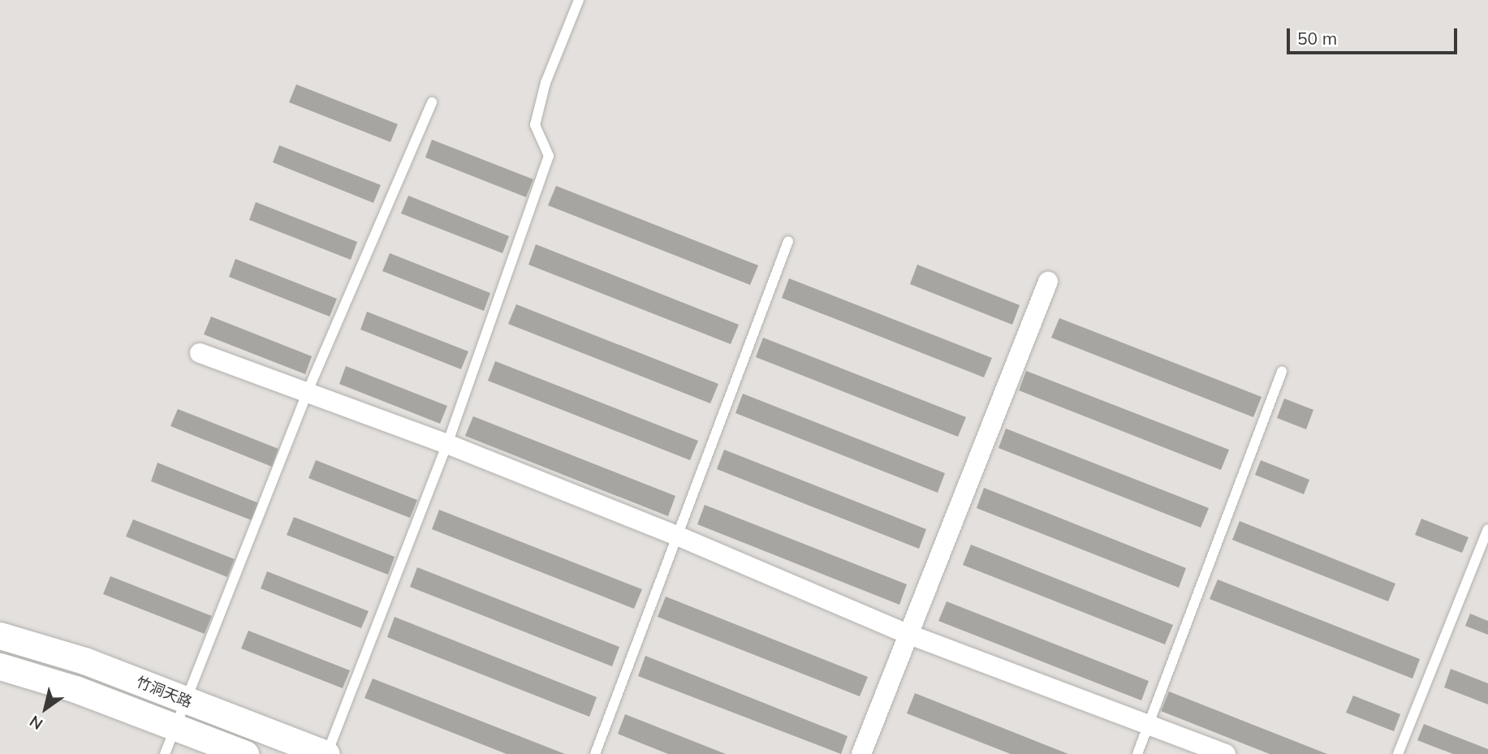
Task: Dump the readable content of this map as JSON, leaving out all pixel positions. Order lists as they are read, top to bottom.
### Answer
{
  "streets": {
    "main road": ["竹洞天路"]
  },
  "scale_bar": "50 m",
  "north": "bottom left"
}
